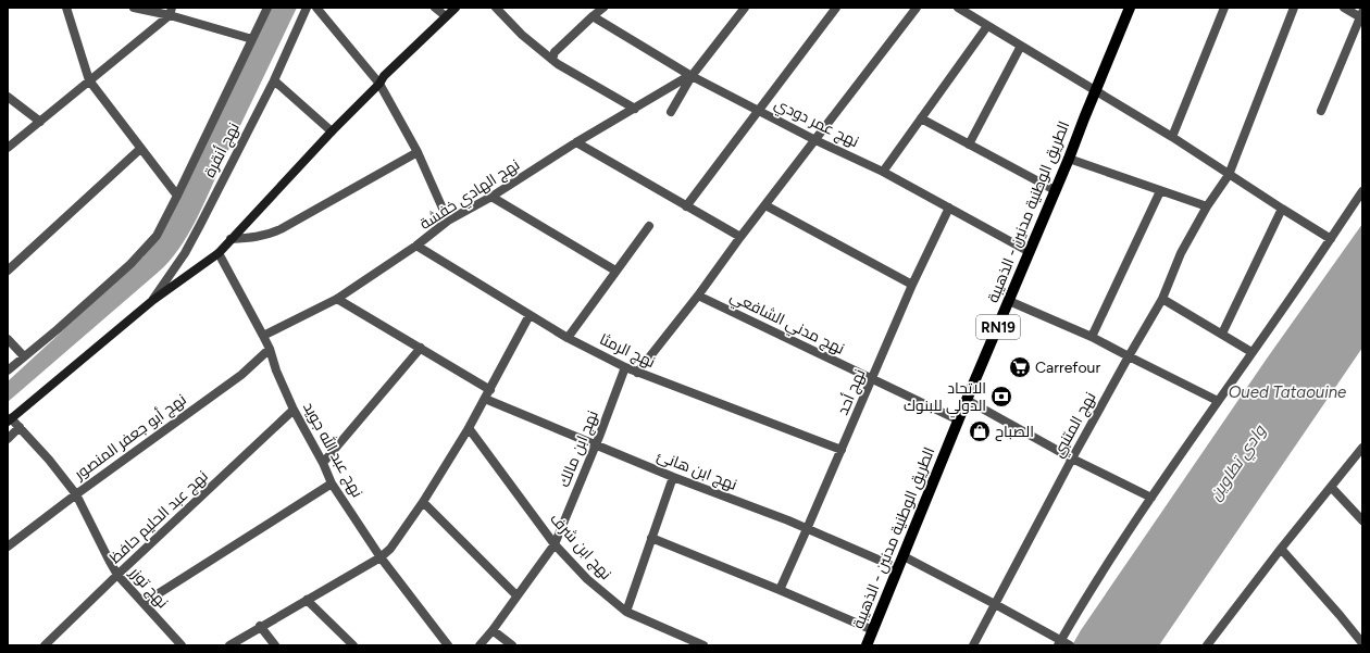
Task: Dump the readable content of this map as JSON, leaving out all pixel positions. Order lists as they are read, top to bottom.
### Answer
{
  "streets": {
    "main road": ["الطريق الوطنية مدنين - الذهيبة", "RN19"],
    "street": [
      "نهج عمر دودي",
      "نهج أنقرة",
      "نهج الهادي خفشة",
      "نهج مدني الشافعي",
      "نهج الرمثا",
      "نهج أحد",
      "نهج المتنبي",
      "نهج أبو جعفر المنصور",
      "نهج ابن مالك",
      "نهج عبد الله جويد",
      "نهج ابن هانئ",
      "نهج عبد الحليم حافظ",
      "نهج ابن شرف",
      "نهج توزر"
    ]
  },
  "crossings": [
    ["نهج عمر دودي", "نهج الهادي خفشة"],
    ["نهج عمر دودي", "الطريق الوطنية مدنين - الذهيبة"],
    ["نهج عمر دودي", "نهج أحد"],
    ["نهج الهادي خفشة", "نهج الرمثا"],
    ["نهج الهادي خفشة", "نهج عبد الله جويد"],
    ["الطريق الوطنية مدنين - الذهيبة", "نهج مدني الشافعي"],
    ["الطريق الوطنية مدنين - الذهيبة", "نهج ابن هانئ"],
    ["نهج مدني الشافعي", "نهج أحد"],
    ["نهج الرمثا", "نهج أحد"],
    ["نهج الرمثا", "نهج ابن مالك"],
    ["نهج أحد", "نهج ابن هانئ"],
    ["نهج أبو جعفر المنصور", "نهج عبد الله جويد"],
    ["نهج أبو جعفر المنصور", "نهج توزر"],
    ["نهج ابن مالك", "نهج ابن هانئ"],
    ["نهج ابن مالك", "نهج ابن شرف"],
    ["نهج عبد الله جويد", "نهج عبد الحليم حافظ"],
    ["نهج عبد الحليم حافظ", "نهج توزر"]
  ],
  "water": ["Oued Tataouine", "وادي تطاوين"],
  "places": {
    "supermarket": ["Carrefour"],
    "bank": ["الاتحاد الدولي للبنوك"],
    "shop": ["الصباح"]
  }
}
